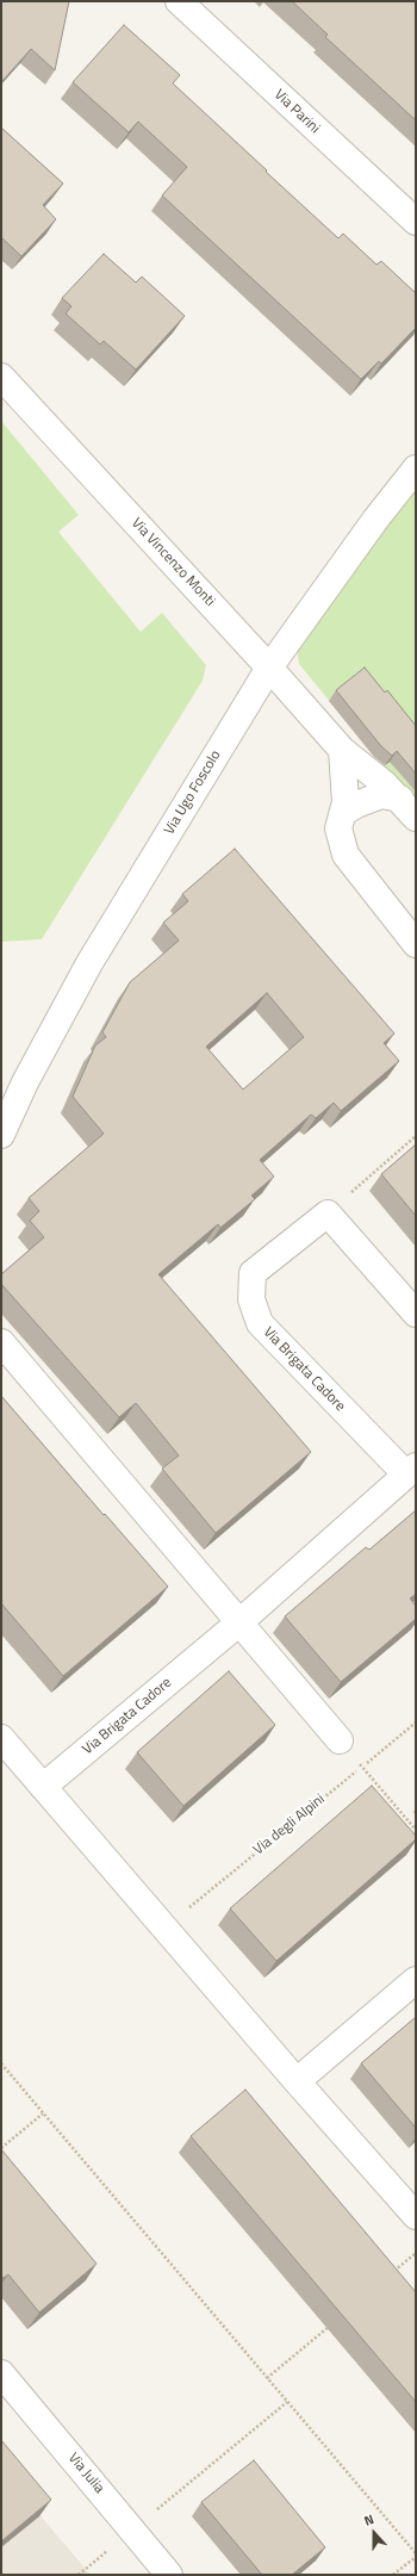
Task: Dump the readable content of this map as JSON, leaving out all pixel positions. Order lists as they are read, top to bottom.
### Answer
{
  "streets": {
    "street": [
      "Via Parini",
      "Via Vincenzo Monti",
      "Via Ugo Foscolo",
      "Via Brigata Cadore",
      "Via Julia"
    ],
    "path": ["Via degli Alpini"]
  },
  "crossings": [
    ["Via Vincenzo Monti", "Via Ugo Foscolo"]
  ],
  "north": "top"
}
